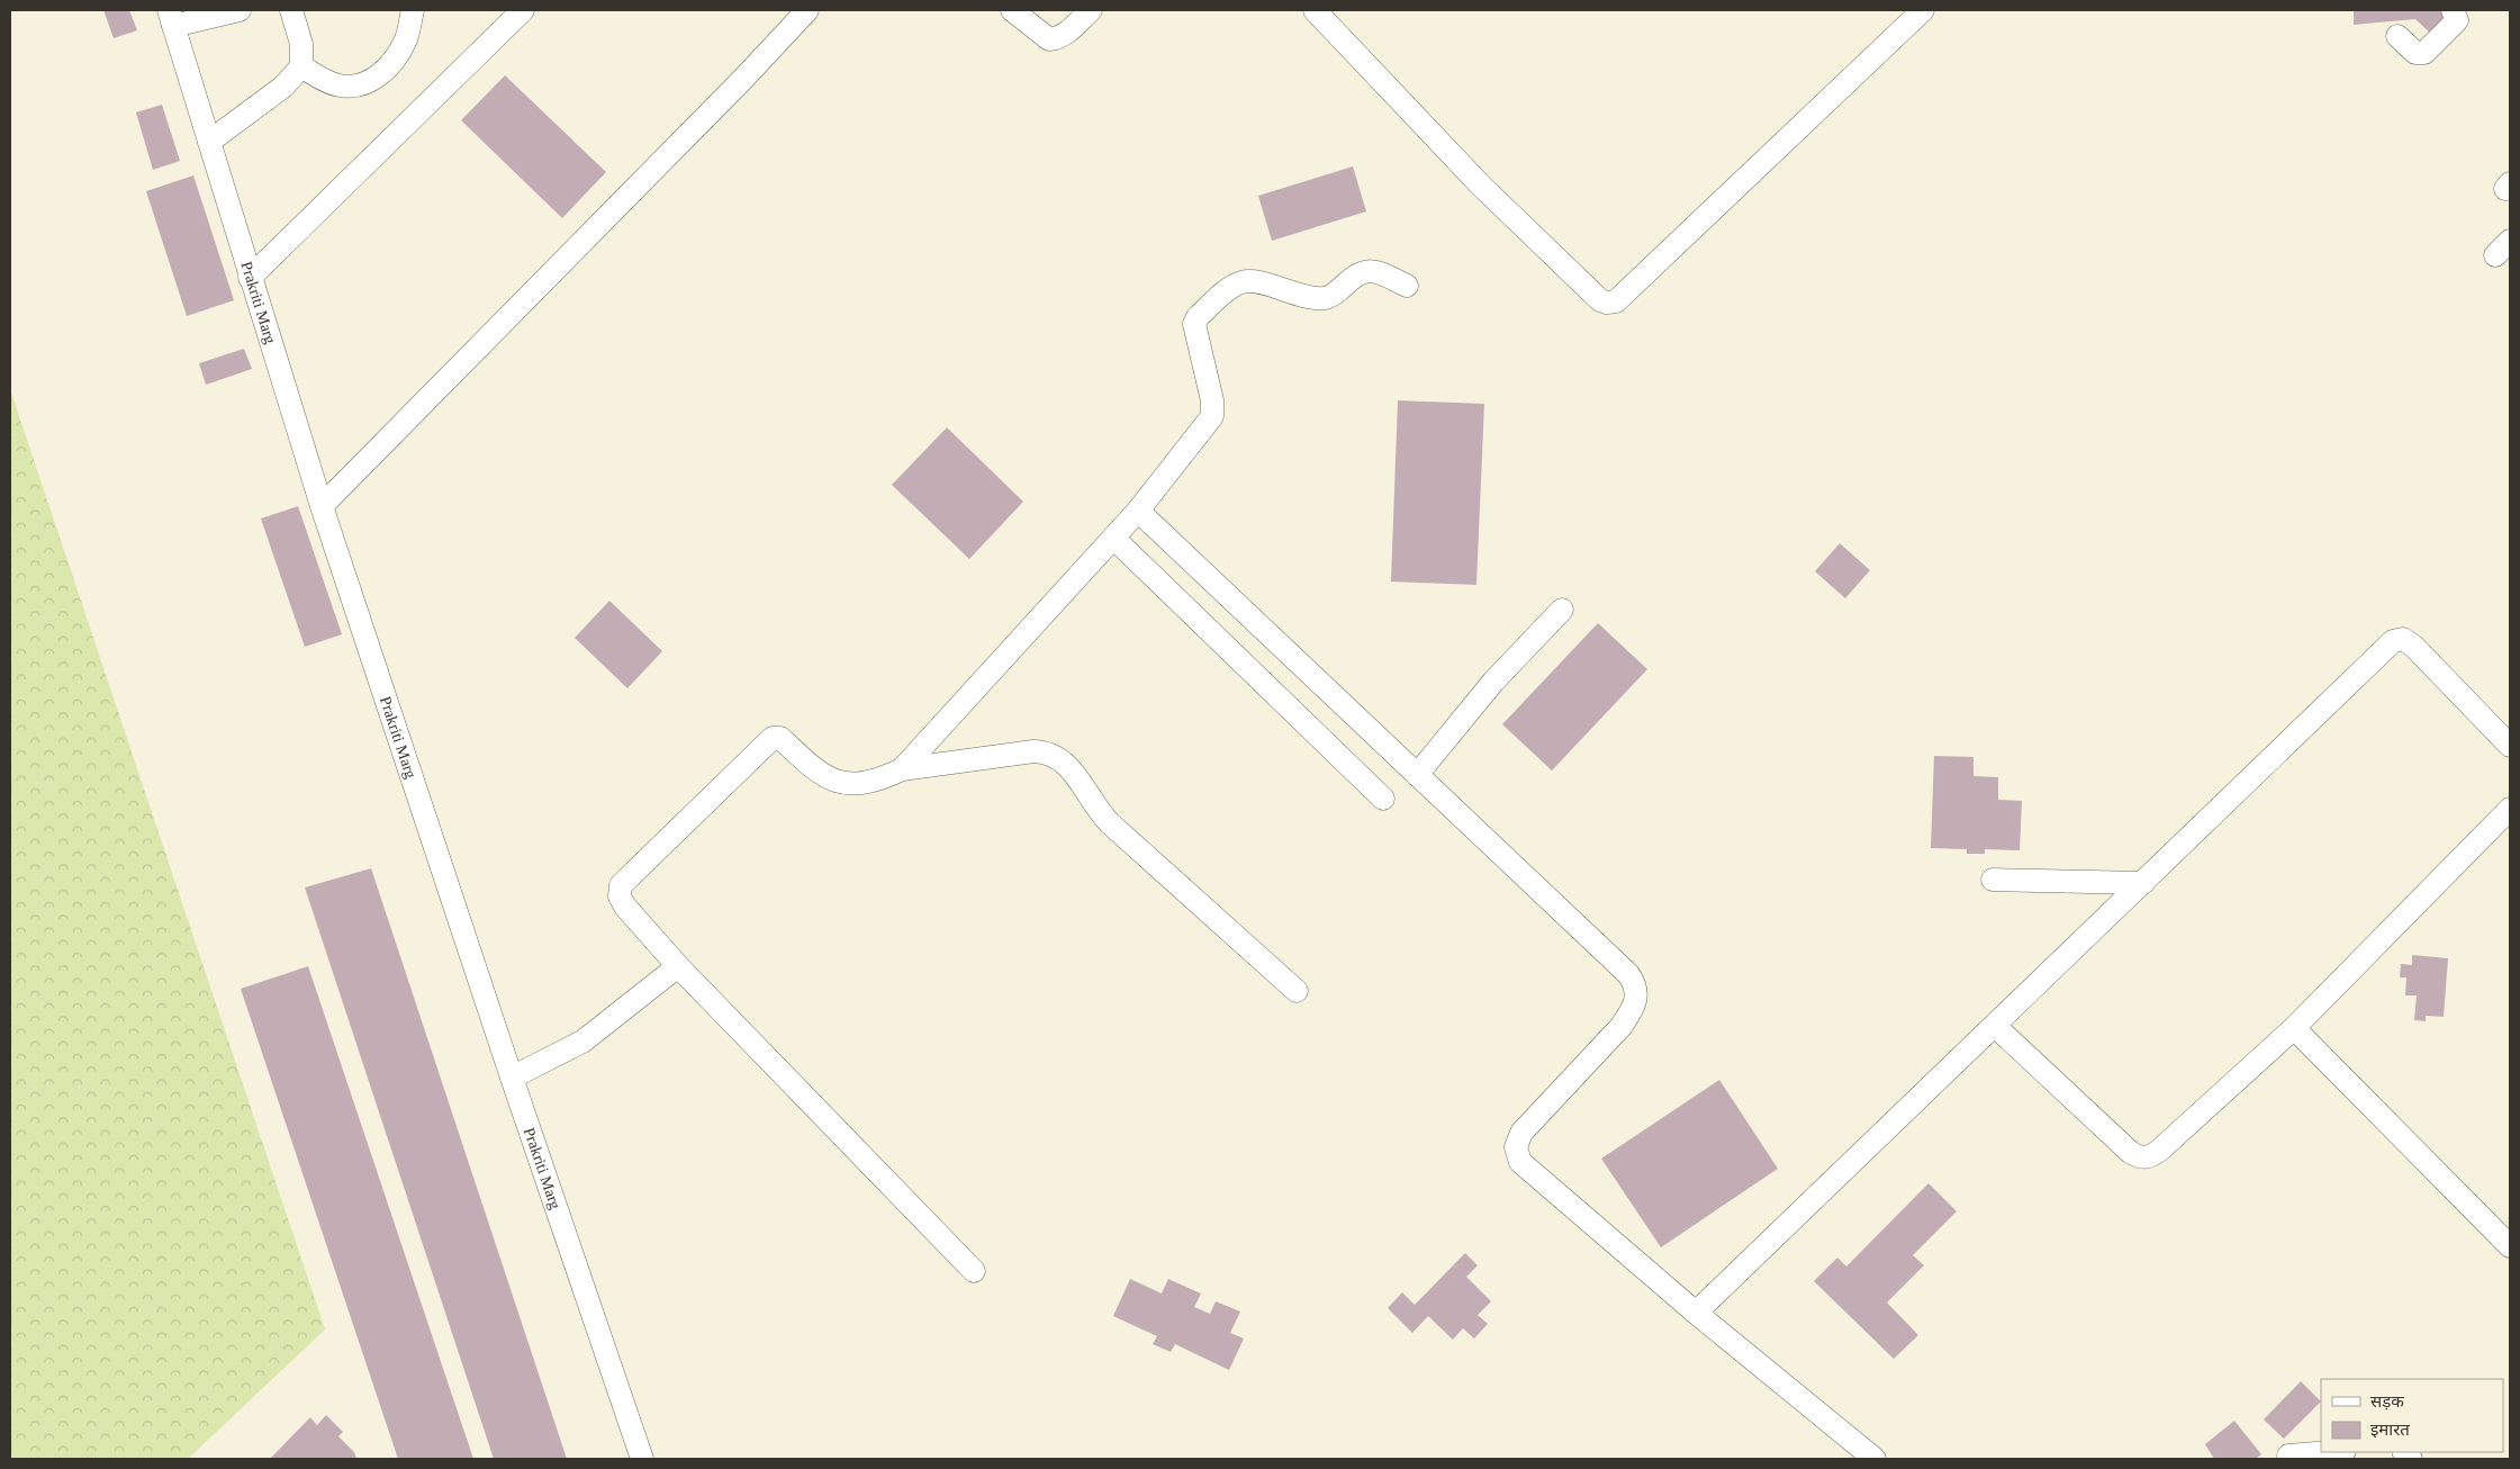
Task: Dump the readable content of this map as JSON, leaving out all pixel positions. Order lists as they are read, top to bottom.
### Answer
{
  "streets": {
    "street": ["Prakriti Marg"]
  },
  "legend": ["सड़क", "इमारत"]
}
